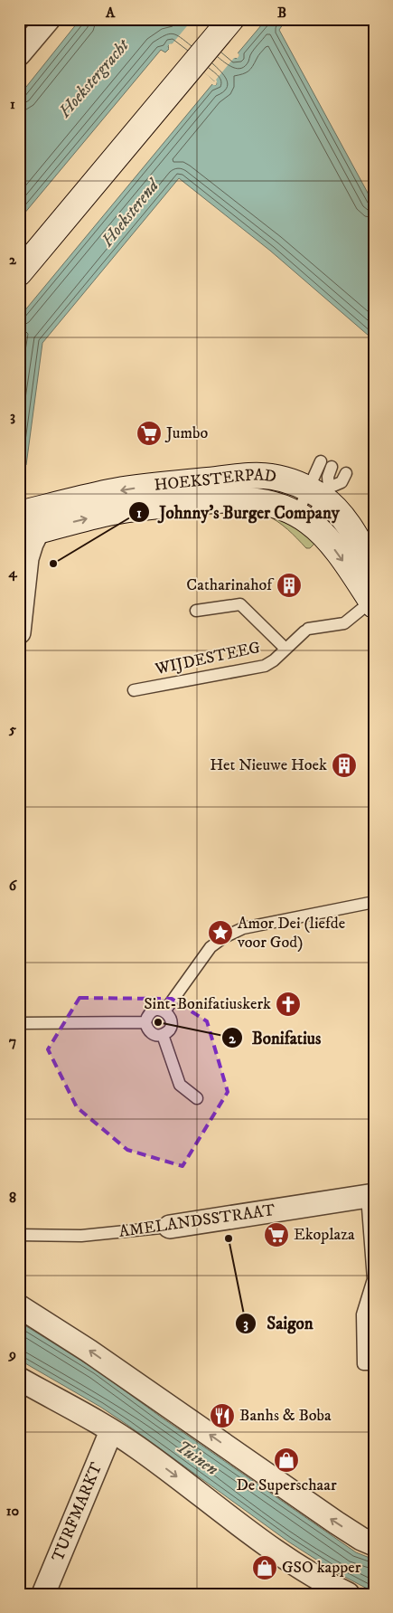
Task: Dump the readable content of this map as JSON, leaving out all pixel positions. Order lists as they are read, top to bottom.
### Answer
{
  "streets": {
    "main road": ["HOEKSTERPAD"],
    "street": ["AMELANDSSTRAAT", "TURFMARKT"],
    "lane": ["WIJDESTEEG"]
  },
  "crossings": [
    ["HOEKSTERPAD", "WIJDESTEEG"]
  ],
  "water": ["Hoekstergracht", "Hoeksterend", "Tuinen"],
  "places": {
    "supermarket": ["Jumbo", "Ekoplaza"],
    "other": ["Johnny's Burger Company", "Bonifatius", "Saigon"],
    "building": ["Catharinahof", "Het Nieuwe Hoek"],
    "place": ["Amor Dei (liefde voor God)"],
    "church": ["Sint-Bonifatiuskerk"],
    "restaurant": ["Banhs & Boba"],
    "shop": ["De Superschaar", "GSO kapper"]
  },
  "grid": {
    "columns": ["A", "B"],
    "rows": [
      "1",
      "2",
      "3",
      "4",
      "5",
      "6",
      "7",
      "8",
      "9",
      "10"
    ]
  }
}
